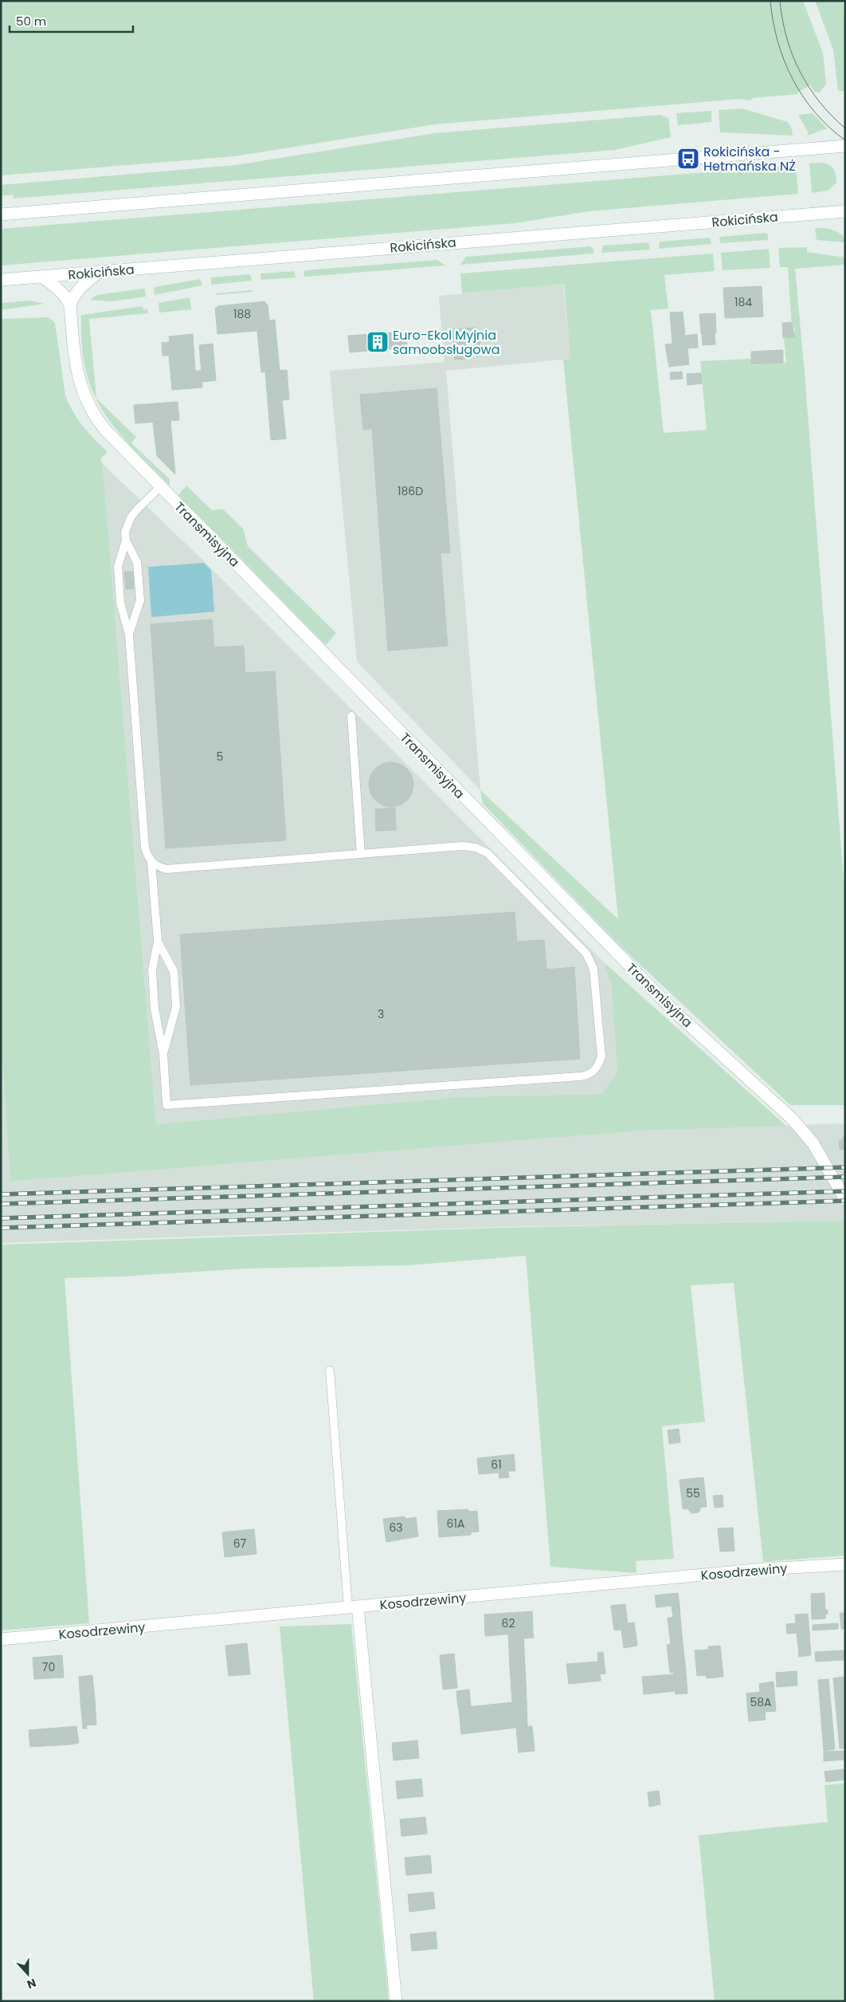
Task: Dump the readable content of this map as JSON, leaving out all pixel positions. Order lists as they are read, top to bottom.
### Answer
{
  "streets": {
    "street": ["Rokicińska", "Transmisyjna", "Kosodrzewiny"]
  },
  "places": {
    "bus stop": ["Rokicińska - Hetmańska NŻ"],
    "building": ["Euro-Ekol Myjnia samoobsługowa"]
  },
  "house_numbers": [
    "184",
    "188",
    "186D",
    "5",
    "3",
    "61",
    "55",
    "61A",
    "63",
    "67",
    "62",
    "70",
    "58A"
  ],
  "scale_bar": "50 m",
  "north": "bottom"
}
